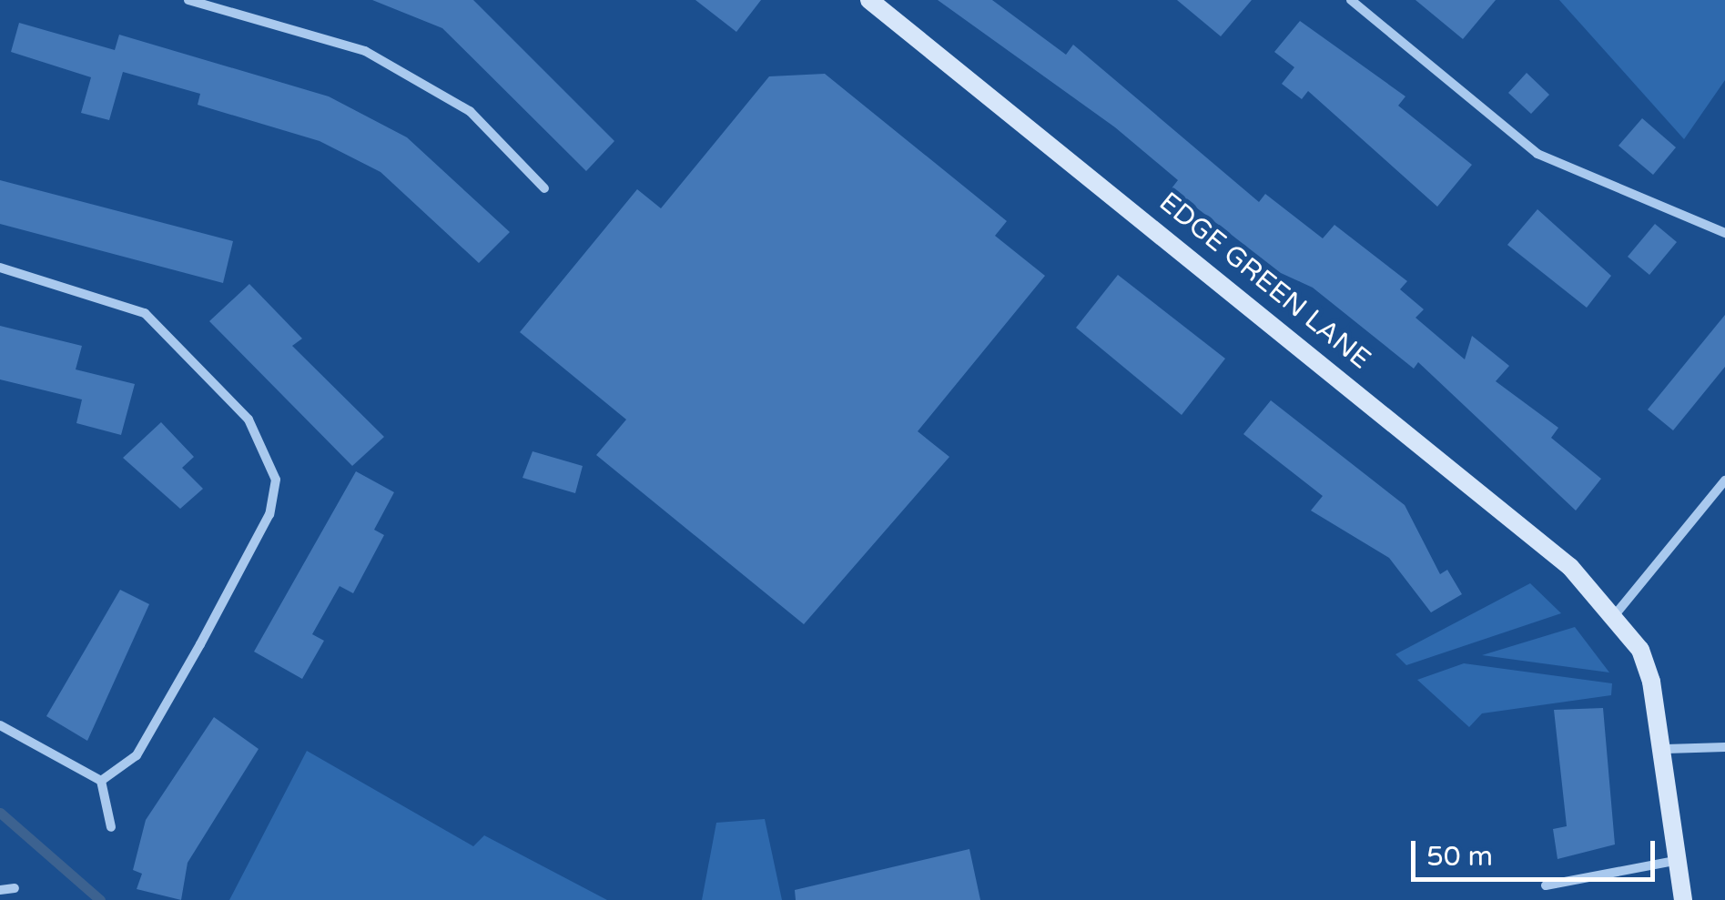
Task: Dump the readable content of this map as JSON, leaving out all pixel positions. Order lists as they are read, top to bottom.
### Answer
{
  "streets": {
    "street": ["EDGE GREEN LANE"]
  },
  "scale_bar": "50 m"
}
